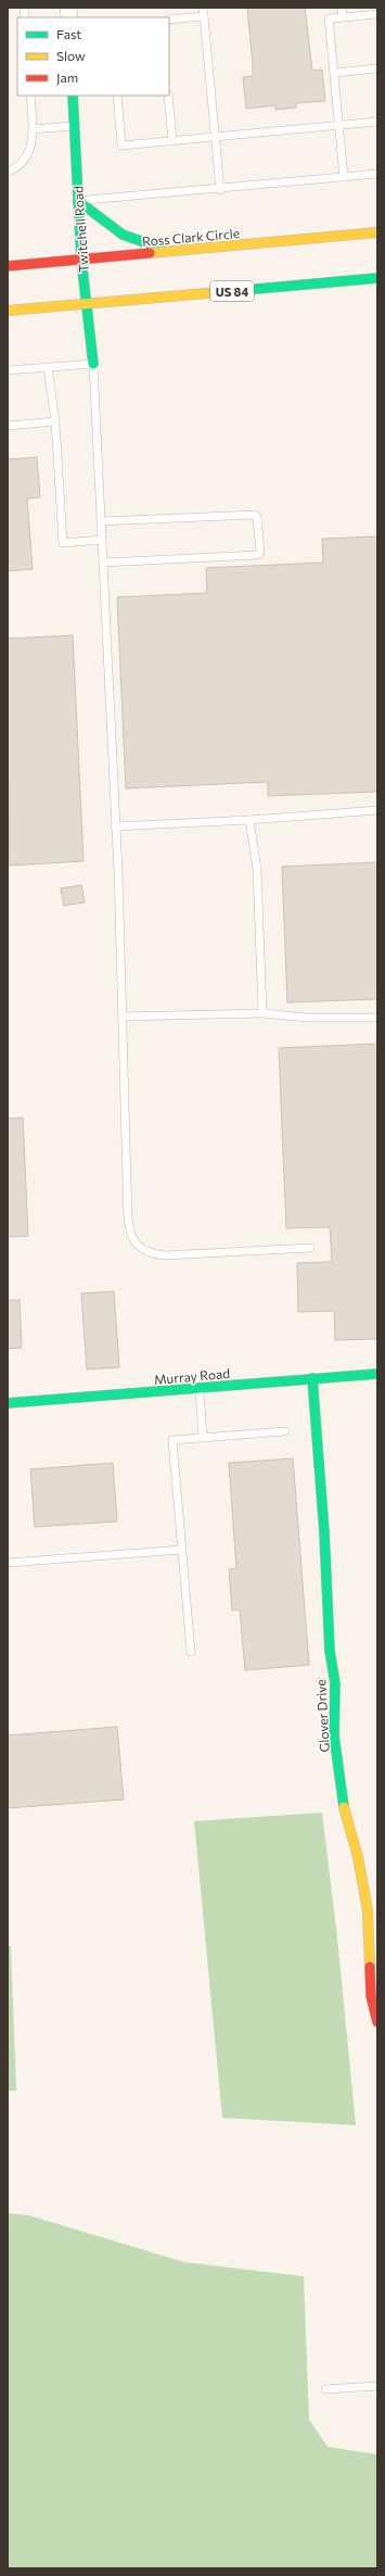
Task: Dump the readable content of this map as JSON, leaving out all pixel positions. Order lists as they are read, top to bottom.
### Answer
{
  "streets": {
    "main road": [
      "Twitchell Road",
      "Ross Clark Circle",
      "US 84",
      "Murray Road",
      "Glover Drive"
    ]
  },
  "crossings": [
    ["Twitchell Road", "Ross Clark Circle"],
    ["Twitchell Road", "US 84"],
    ["Murray Road", "Glover Drive"]
  ],
  "legend": ["Fast", "Slow", "Jam"]
}
